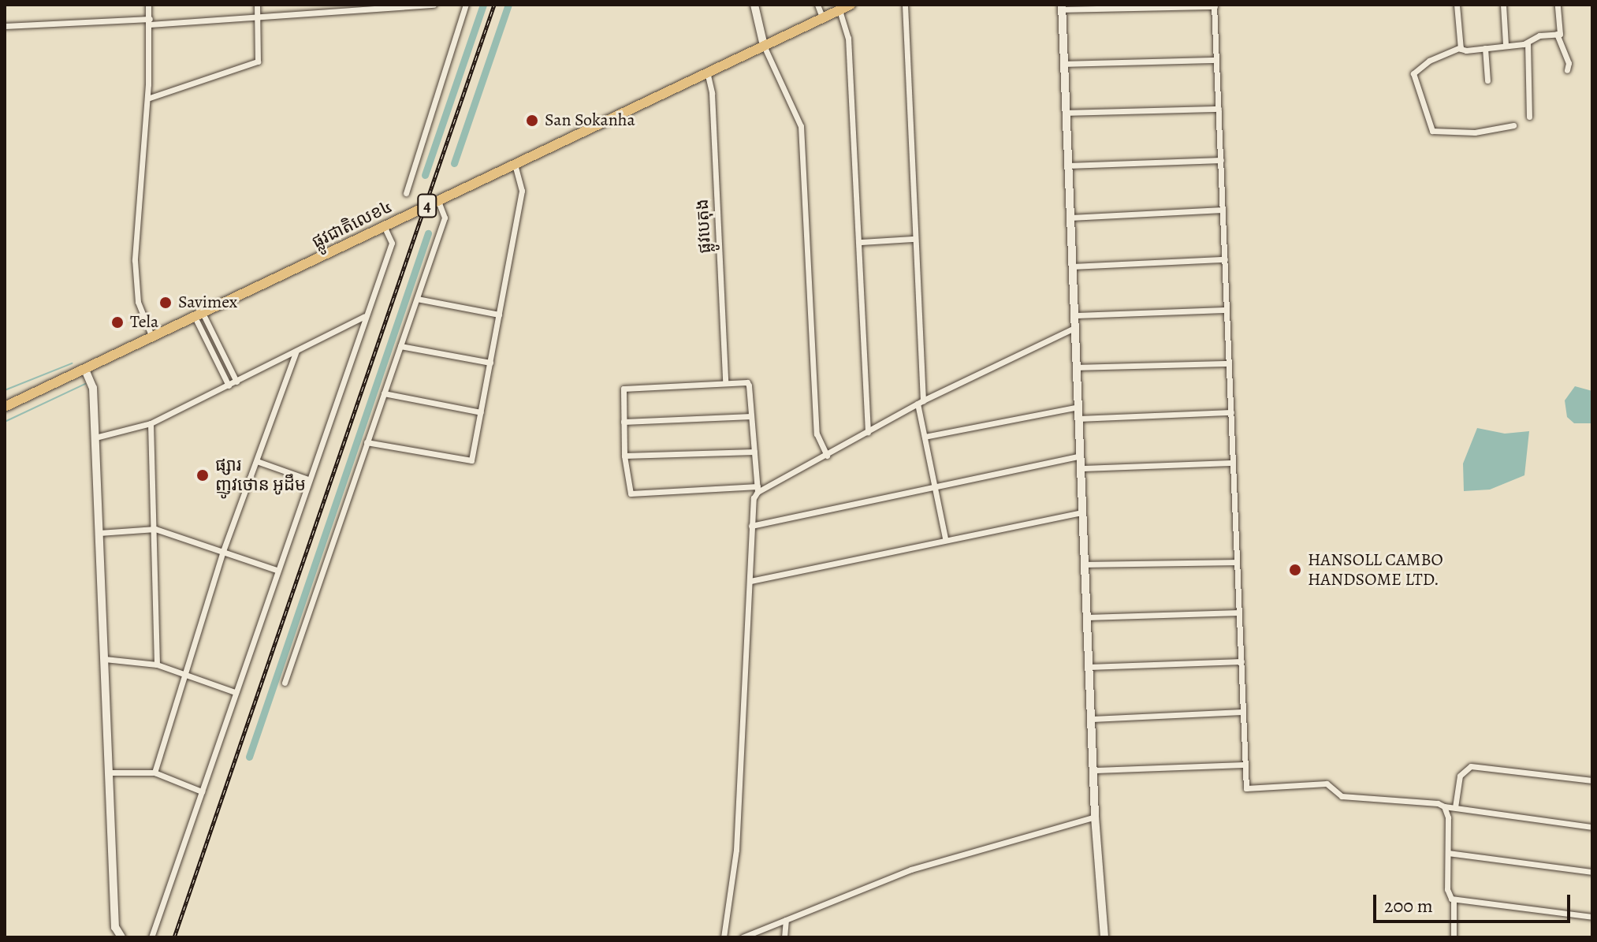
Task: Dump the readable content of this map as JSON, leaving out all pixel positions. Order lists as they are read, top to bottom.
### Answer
{
  "streets": {
    "highway": ["4", "ផ្លូវជាតិលេខ៤"],
    "street": ["ផ្លូវបេតុង"]
  },
  "crossings": [
    ["ផ្លូវជាតិលេខ៤", "ផ្លូវបេតុង"]
  ],
  "places": [
    "San Sokanha",
    "Savimex",
    "Tela",
    "ផ្សារ ញូវថោន អូដឹម",
    "HANSOLL CAMBO HANDSOME LTD."
  ],
  "scale_bar": "200 m"
}
